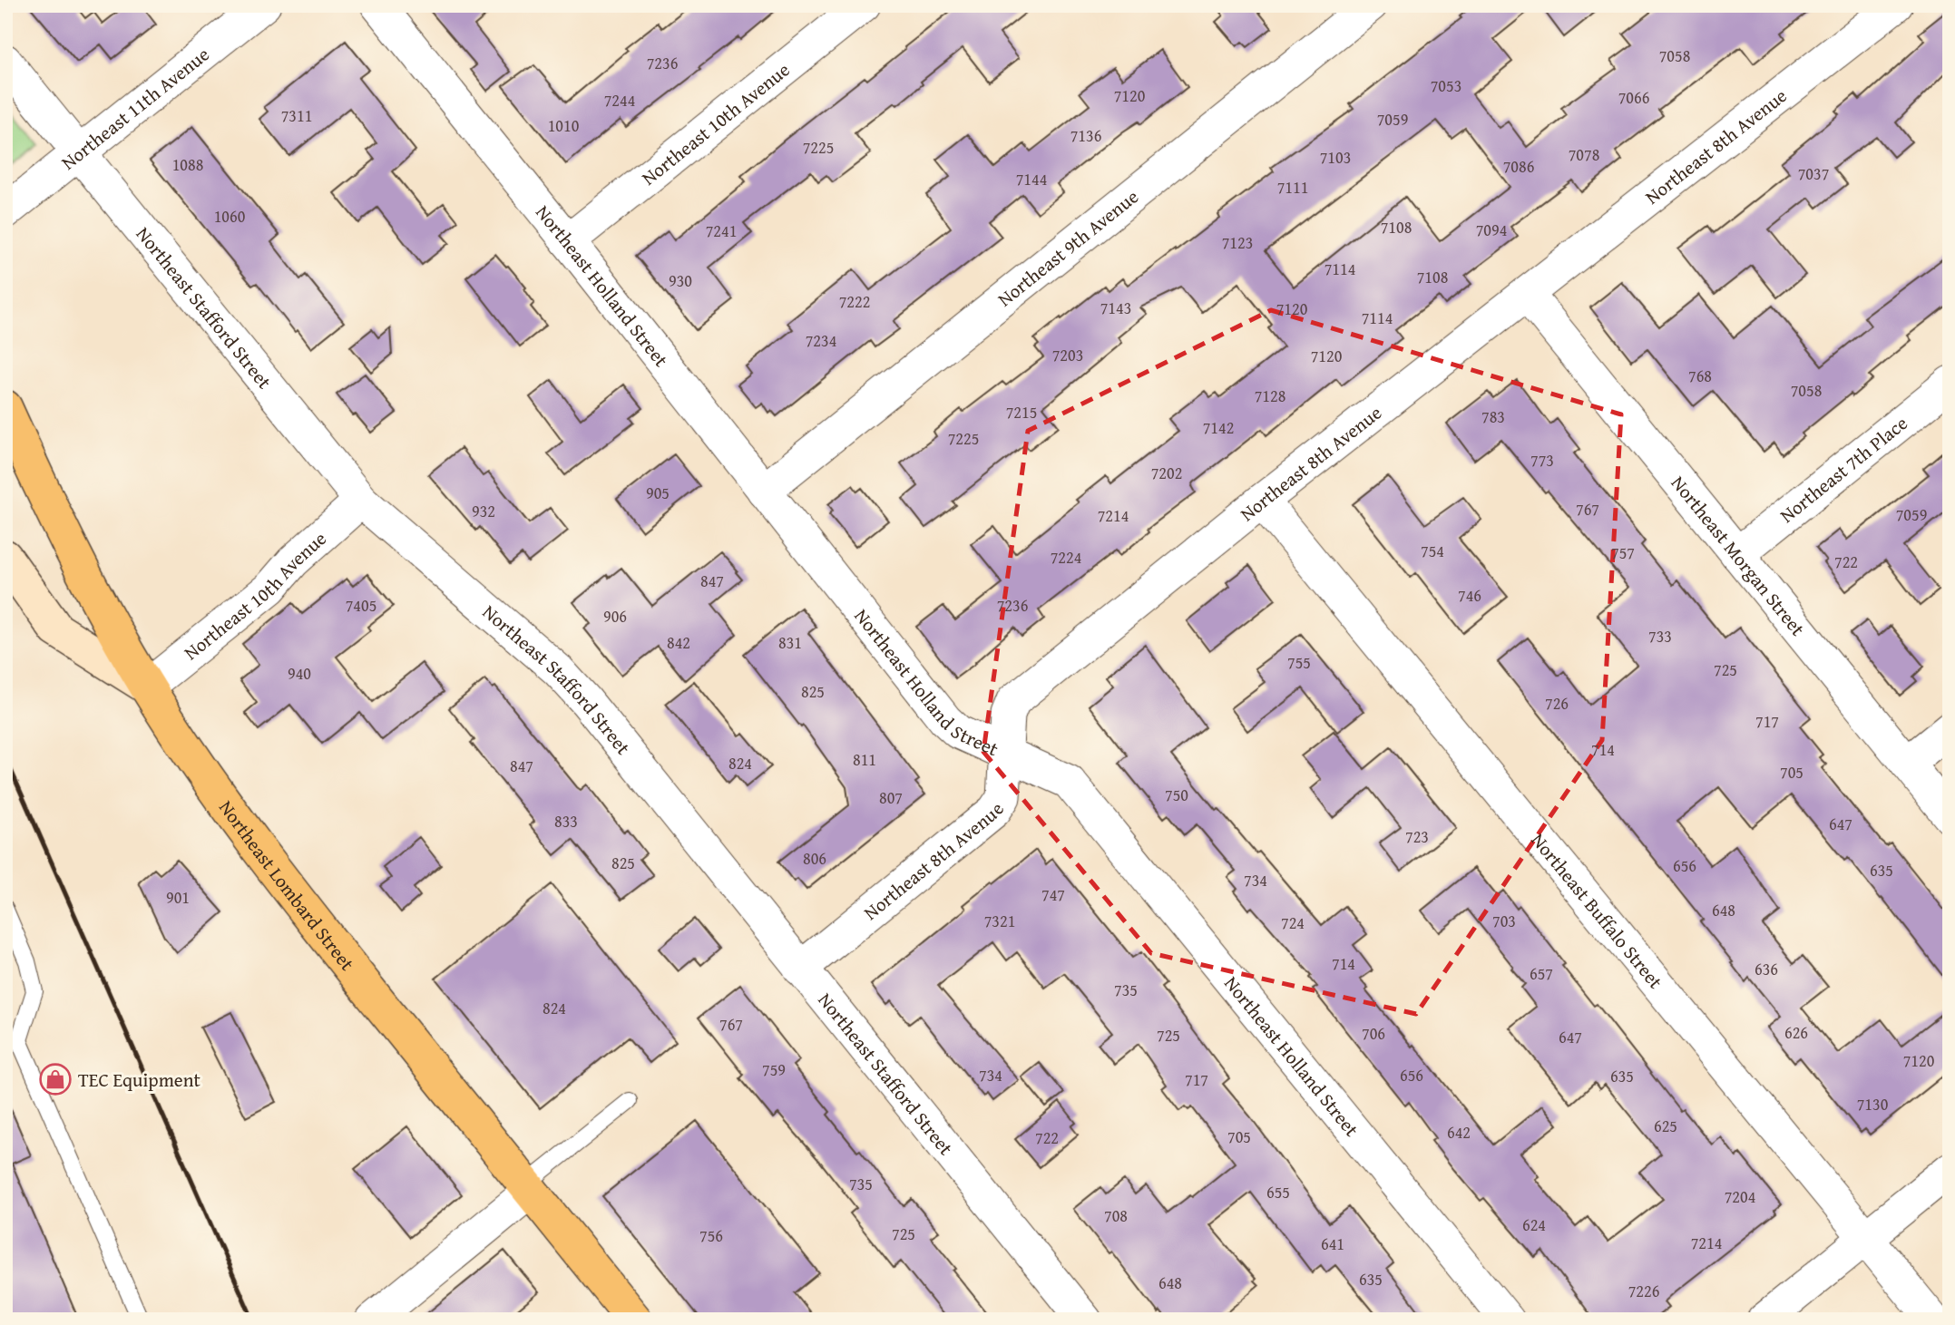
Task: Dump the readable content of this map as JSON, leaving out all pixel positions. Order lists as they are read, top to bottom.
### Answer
{
  "streets": {
    "main road": ["Northeast Lombard Street"],
    "street": [
      "Northeast 11th Avenue",
      "Northeast 10th Avenue",
      "Northeast 8th Avenue",
      "Northeast 9th Avenue",
      "Northeast Holland Street",
      "Northeast Stafford Street",
      "Northeast 7th Place",
      "Northeast Morgan Street",
      "Northeast Buffalo Street"
    ]
  },
  "crossings": [
    ["Northeast 11th Avenue", "Northeast Stafford Street"],
    ["Northeast 10th Avenue", "Northeast Holland Street"],
    ["Northeast 10th Avenue", "Northeast Stafford Street"],
    ["Northeast 10th Avenue", "Northeast Lombard Street"],
    ["Northeast 8th Avenue", "Northeast Holland Street"],
    ["Northeast 8th Avenue", "Northeast Stafford Street"],
    ["Northeast 8th Avenue", "Northeast Morgan Street"],
    ["Northeast 8th Avenue", "Northeast Buffalo Street"],
    ["Northeast 9th Avenue", "Northeast Holland Street"],
    ["Northeast 7th Place", "Northeast Morgan Street"]
  ],
  "places": {
    "shop": ["TEC Equipment"]
  },
  "house_numbers": [
    "7058",
    "7236",
    "7053",
    "7120",
    "7066",
    "7244",
    "7311",
    "7059",
    "1010",
    "7136",
    "7225",
    "7078",
    "7103",
    "1088",
    "7086",
    "7037",
    "7144",
    "7111",
    "1060",
    "7108",
    "7094",
    "7241",
    "7123",
    "7114",
    "7108",
    "930",
    "7222",
    "7143",
    "7120",
    "7114",
    "7234",
    "7203",
    "7120",
    "768",
    "7058",
    "7128",
    "7215",
    "783",
    "7142",
    "7225",
    "773",
    "7202",
    "905",
    "767",
    "932",
    "7059",
    "7214",
    "754",
    "757",
    "7224",
    "722",
    "847",
    "746",
    "7405",
    "7236",
    "906",
    "733",
    "842",
    "831",
    "755",
    "725",
    "940",
    "825",
    "726",
    "717",
    "714",
    "811",
    "824",
    "847",
    "705",
    "750",
    "807",
    "833",
    "647",
    "723",
    "806",
    "825",
    "656",
    "635",
    "734",
    "747",
    "901",
    "648",
    "7321",
    "703",
    "724",
    "714",
    "636",
    "657",
    "735",
    "824",
    "767",
    "626",
    "706",
    "725",
    "647",
    "7120",
    "759",
    "734",
    "656",
    "635",
    "717",
    "7130",
    "625",
    "642",
    "705",
    "722",
    "735",
    "655",
    "7204",
    "708",
    "624",
    "725",
    "756",
    "7214",
    "641",
    "635",
    "648",
    "7226"
  ]
}
